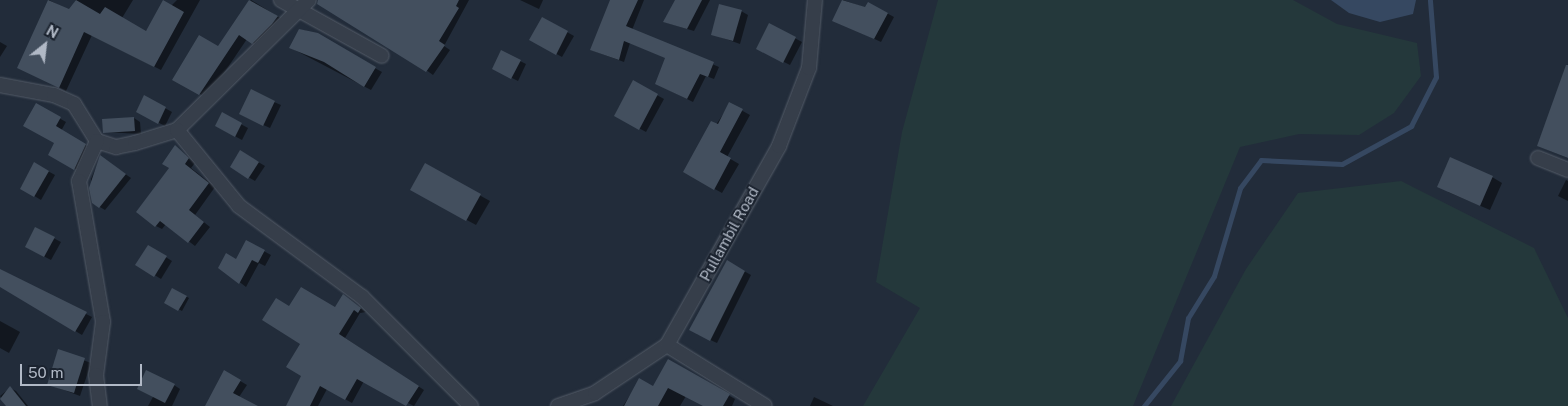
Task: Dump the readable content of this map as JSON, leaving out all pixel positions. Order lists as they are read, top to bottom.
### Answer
{
  "streets": {
    "street": ["Pullambil Road"]
  },
  "scale_bar": "50 m",
  "north": "top right"
}
